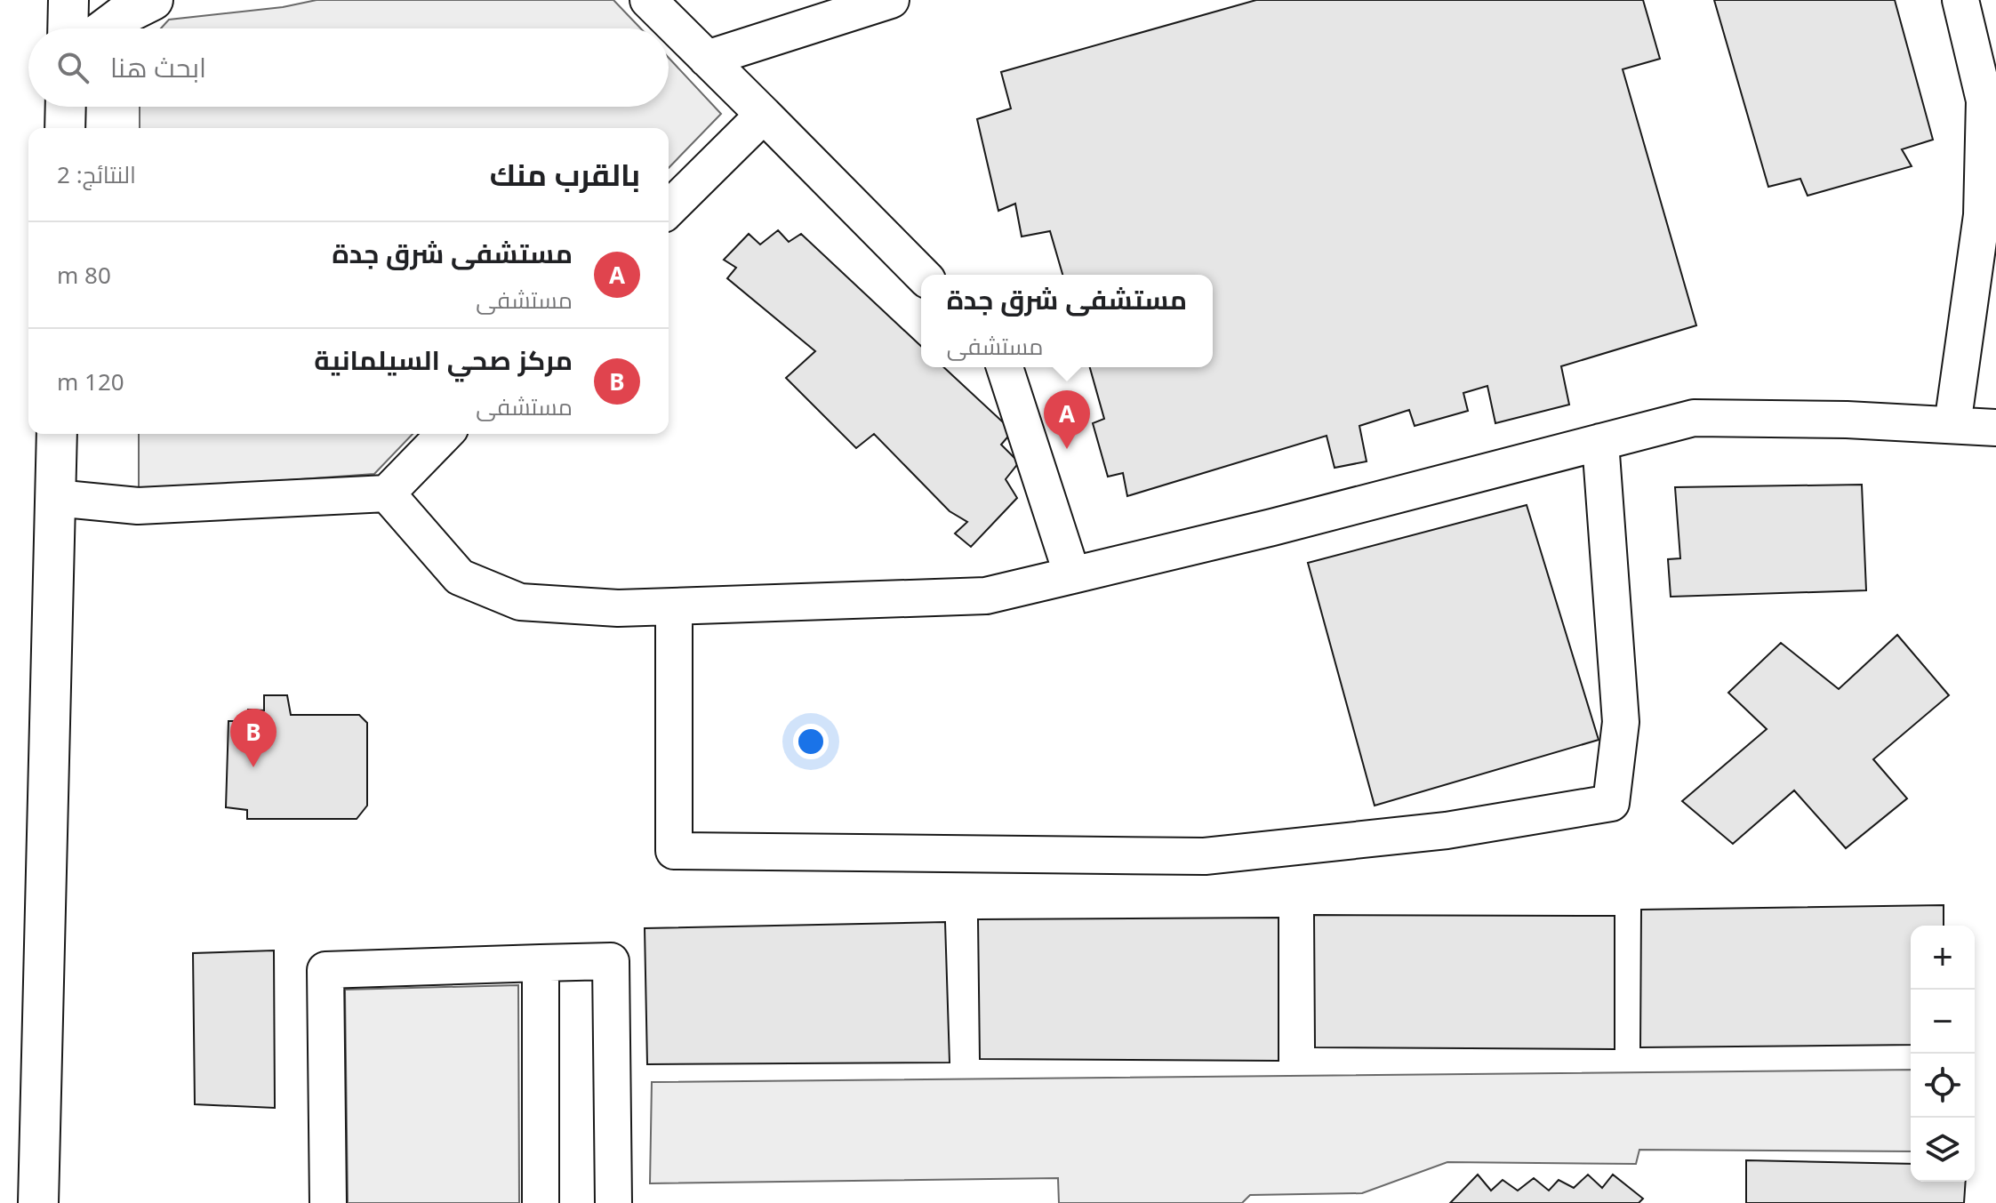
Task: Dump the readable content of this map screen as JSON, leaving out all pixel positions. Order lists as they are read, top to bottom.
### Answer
{
  "page": {
    "search": "ابحث هنا",
    "heading": ["بالقرب منك", "النتائج: 2"],
    "list": [
      {
        "mark": "A",
        "name": "مستشفى شرق جدة",
        "note": "مستشفى",
        "value": "80 m"
      },
      {
        "mark": "B",
        "name": "مركز صحي السيلمانية",
        "note": "مستشفى",
        "value": "120 m"
      }
    ],
    "popup": ["مستشفى شرق جدة", "مستشفى"],
    "pins": ["A", "B"],
    "map_buttons": ["+", "−"]
  }
}
